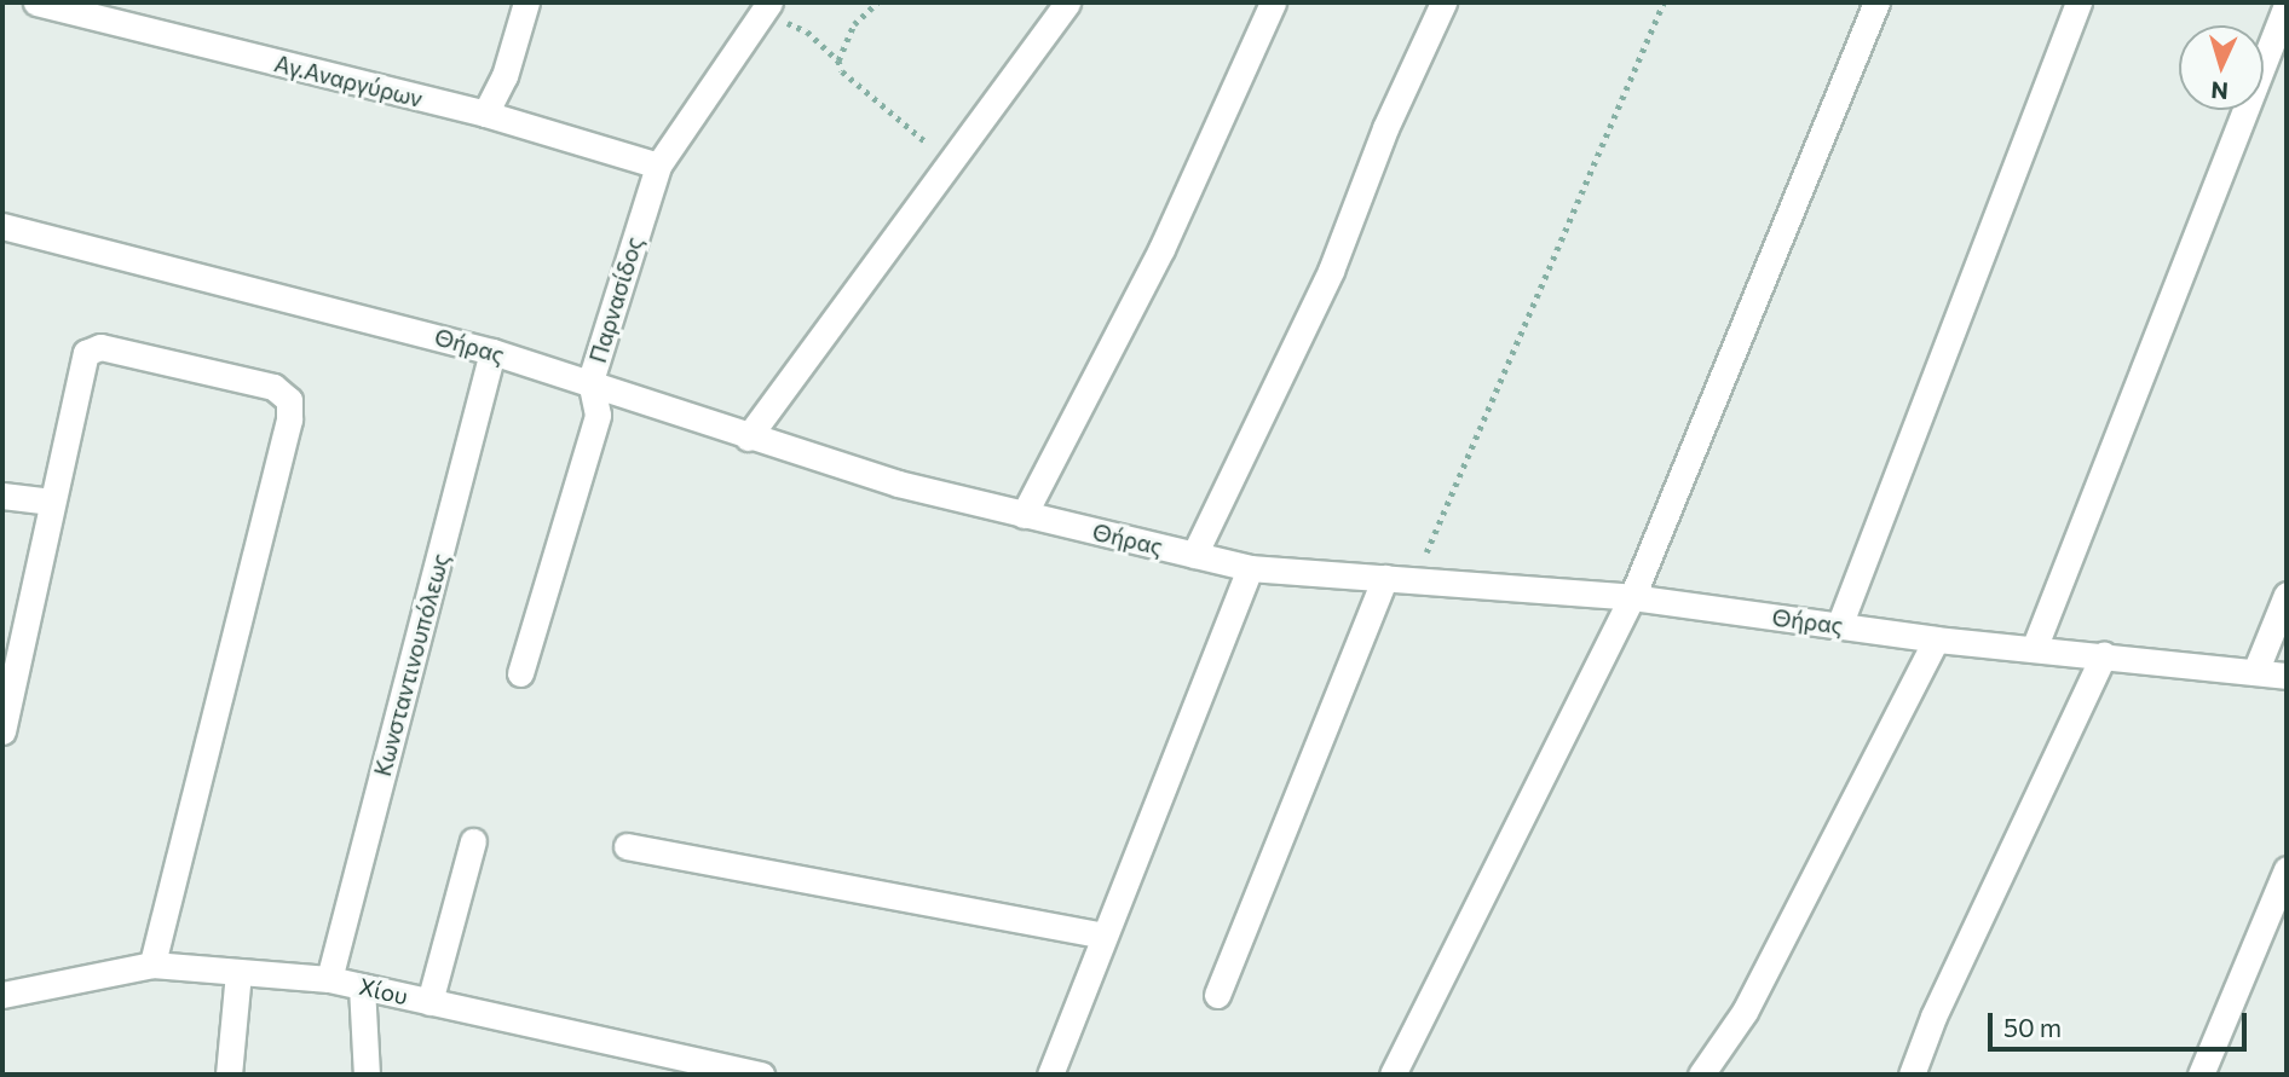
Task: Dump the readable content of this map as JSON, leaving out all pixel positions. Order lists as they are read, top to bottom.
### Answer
{
  "streets": {
    "street": [
      "Αγ.Αναργύρων",
      "Παρνασίδος",
      "Θήρας",
      "Κωνσταντινουπόλεως",
      "Χίου"
    ]
  },
  "crossings": [
    ["Αγ.Αναργύρων", "Παρνασίδος"],
    ["Παρνασίδος", "Θήρας"],
    ["Θήρας", "Κωνσταντινουπόλεως"],
    ["Κωνσταντινουπόλεως", "Χίου"]
  ],
  "scale_bar": "50 m",
  "north": "bottom"
}
